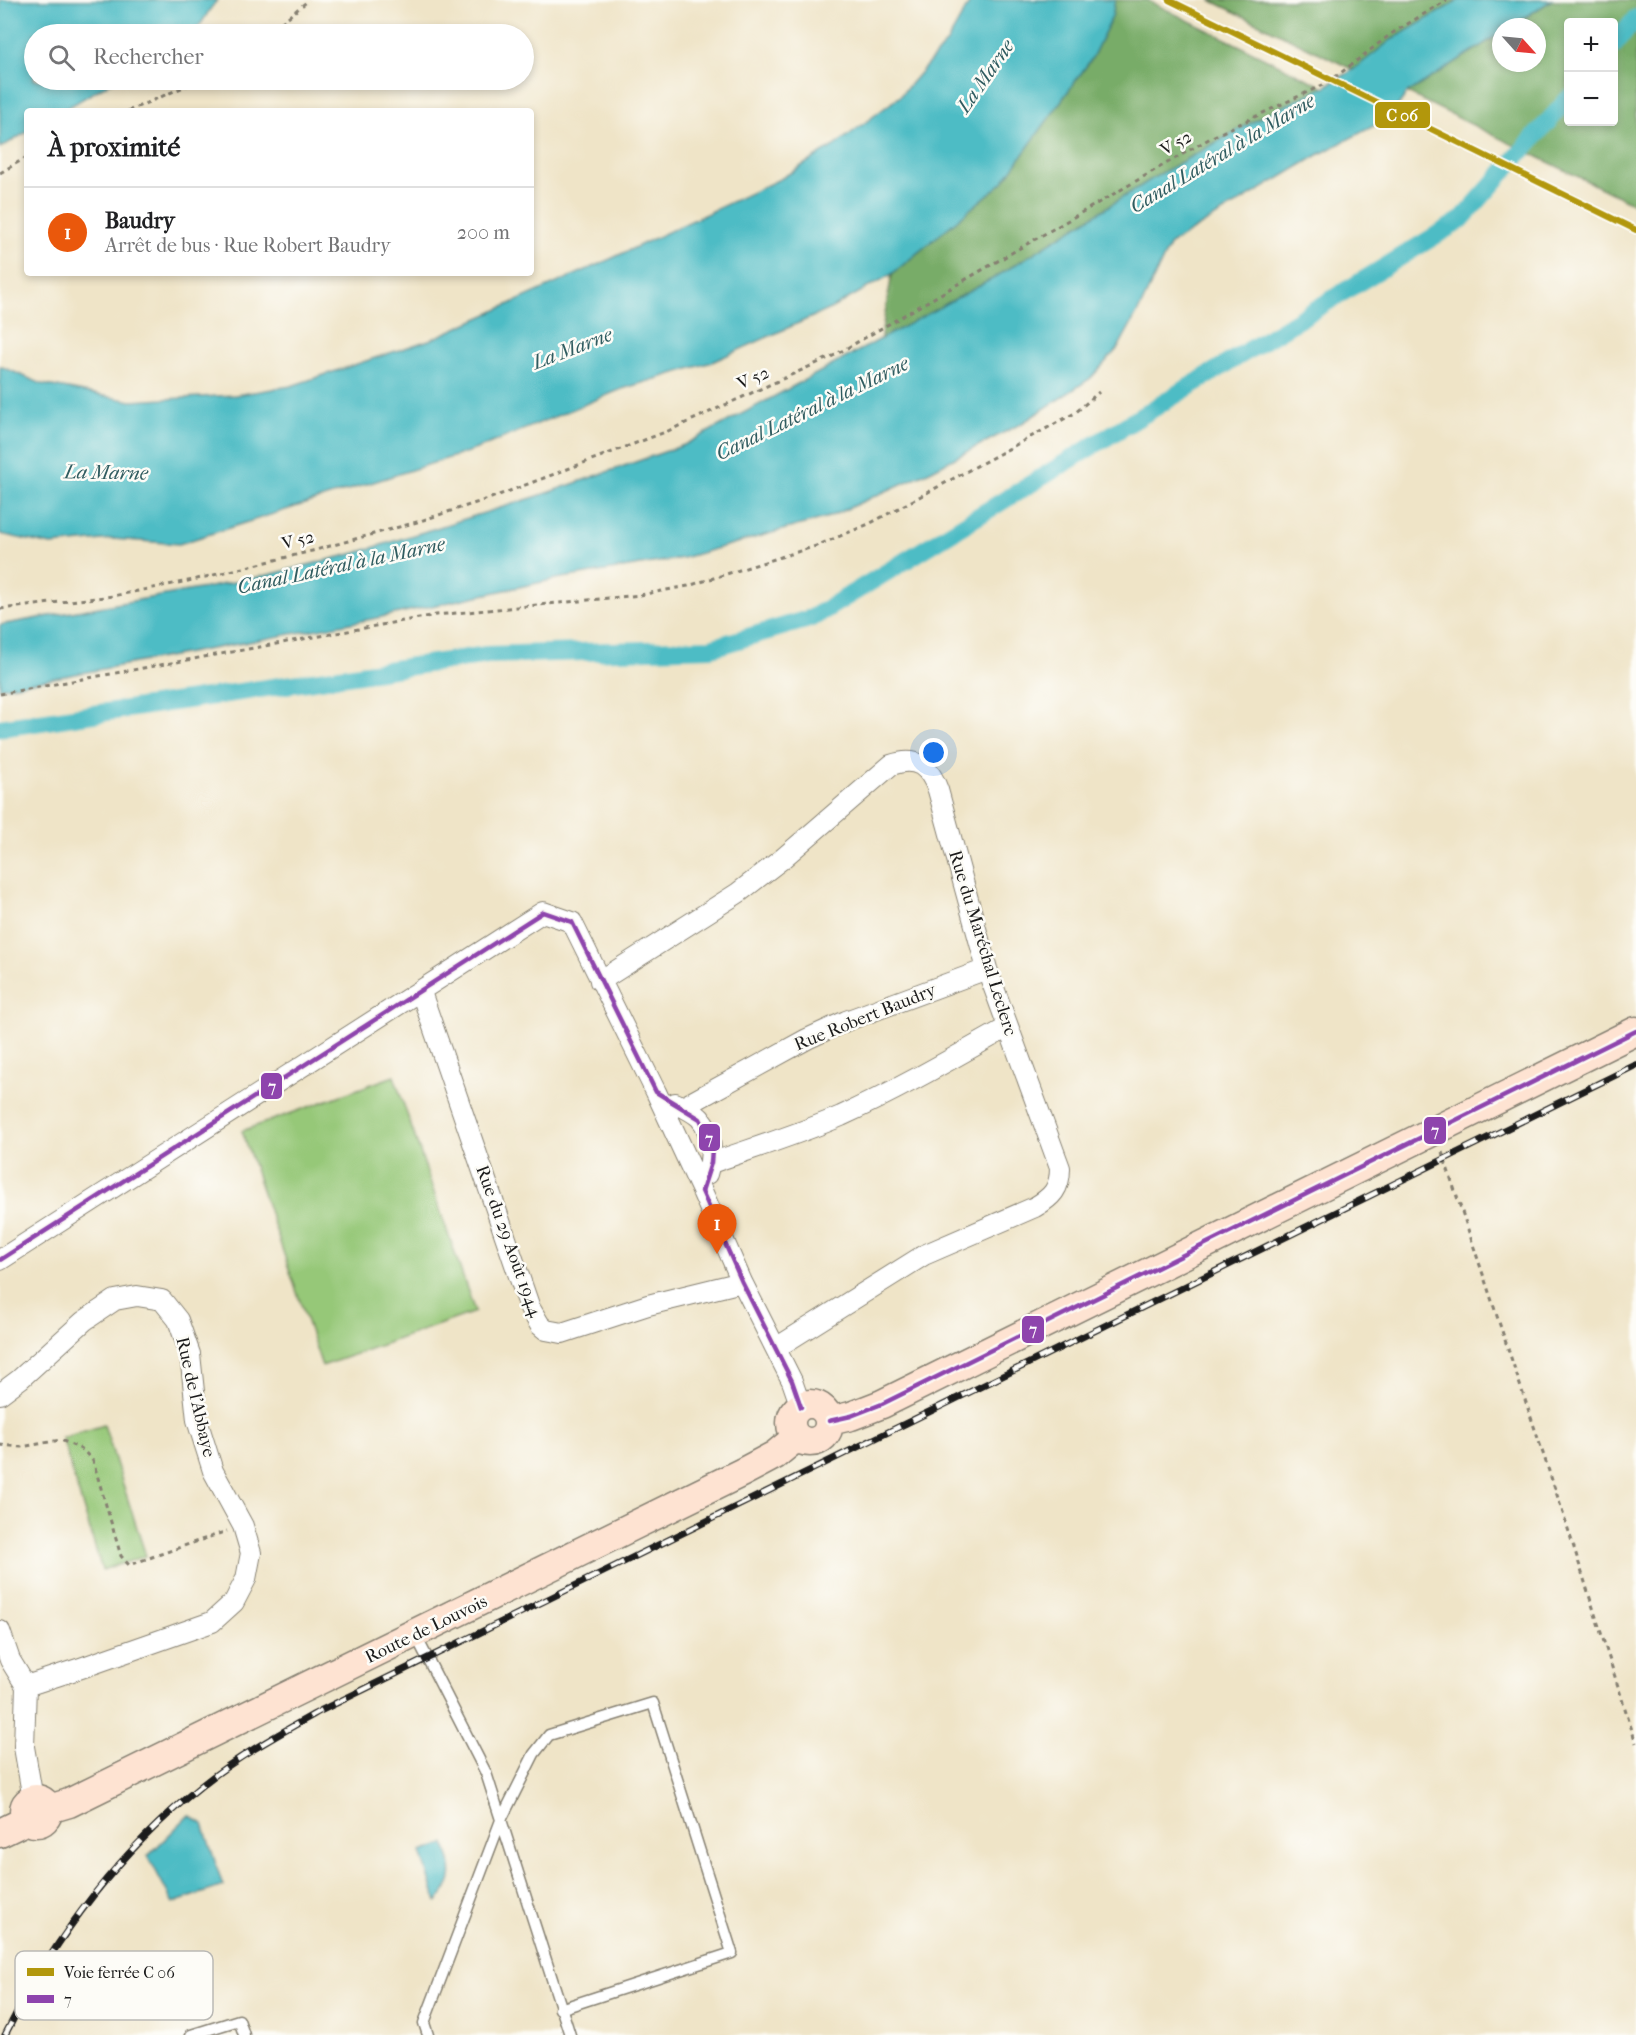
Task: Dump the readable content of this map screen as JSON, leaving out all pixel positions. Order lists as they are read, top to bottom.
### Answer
{
  "streets": {
    "street": [
      "Rue du Maréchal Leclerc",
      "Rue Robert Baudry",
      "Rue du 29 Août 1944",
      "Rue de l'Abbaye",
      "Route de Louvois"
    ],
    "path": ["V 52"]
  },
  "crossings": [
    ["Rue du Maréchal Leclerc", "Rue Robert Baudry"]
  ],
  "water": ["La Marne", "Canal Latéral à la Marne"],
  "lines": ["transit line 7"],
  "legend": ["Voie ferrée C 06", "7"],
  "north": "bottom right",
  "page": {
    "map_buttons": ["+", "−"],
    "search": "Rechercher",
    "heading": "À proximité",
    "list": [
      {
        "mark": "1",
        "name": "Baudry",
        "note": "Arrêt de bus · Rue Robert Baudry",
        "value": "200 m"
      }
    ],
    "pins": "1"
  }
}
